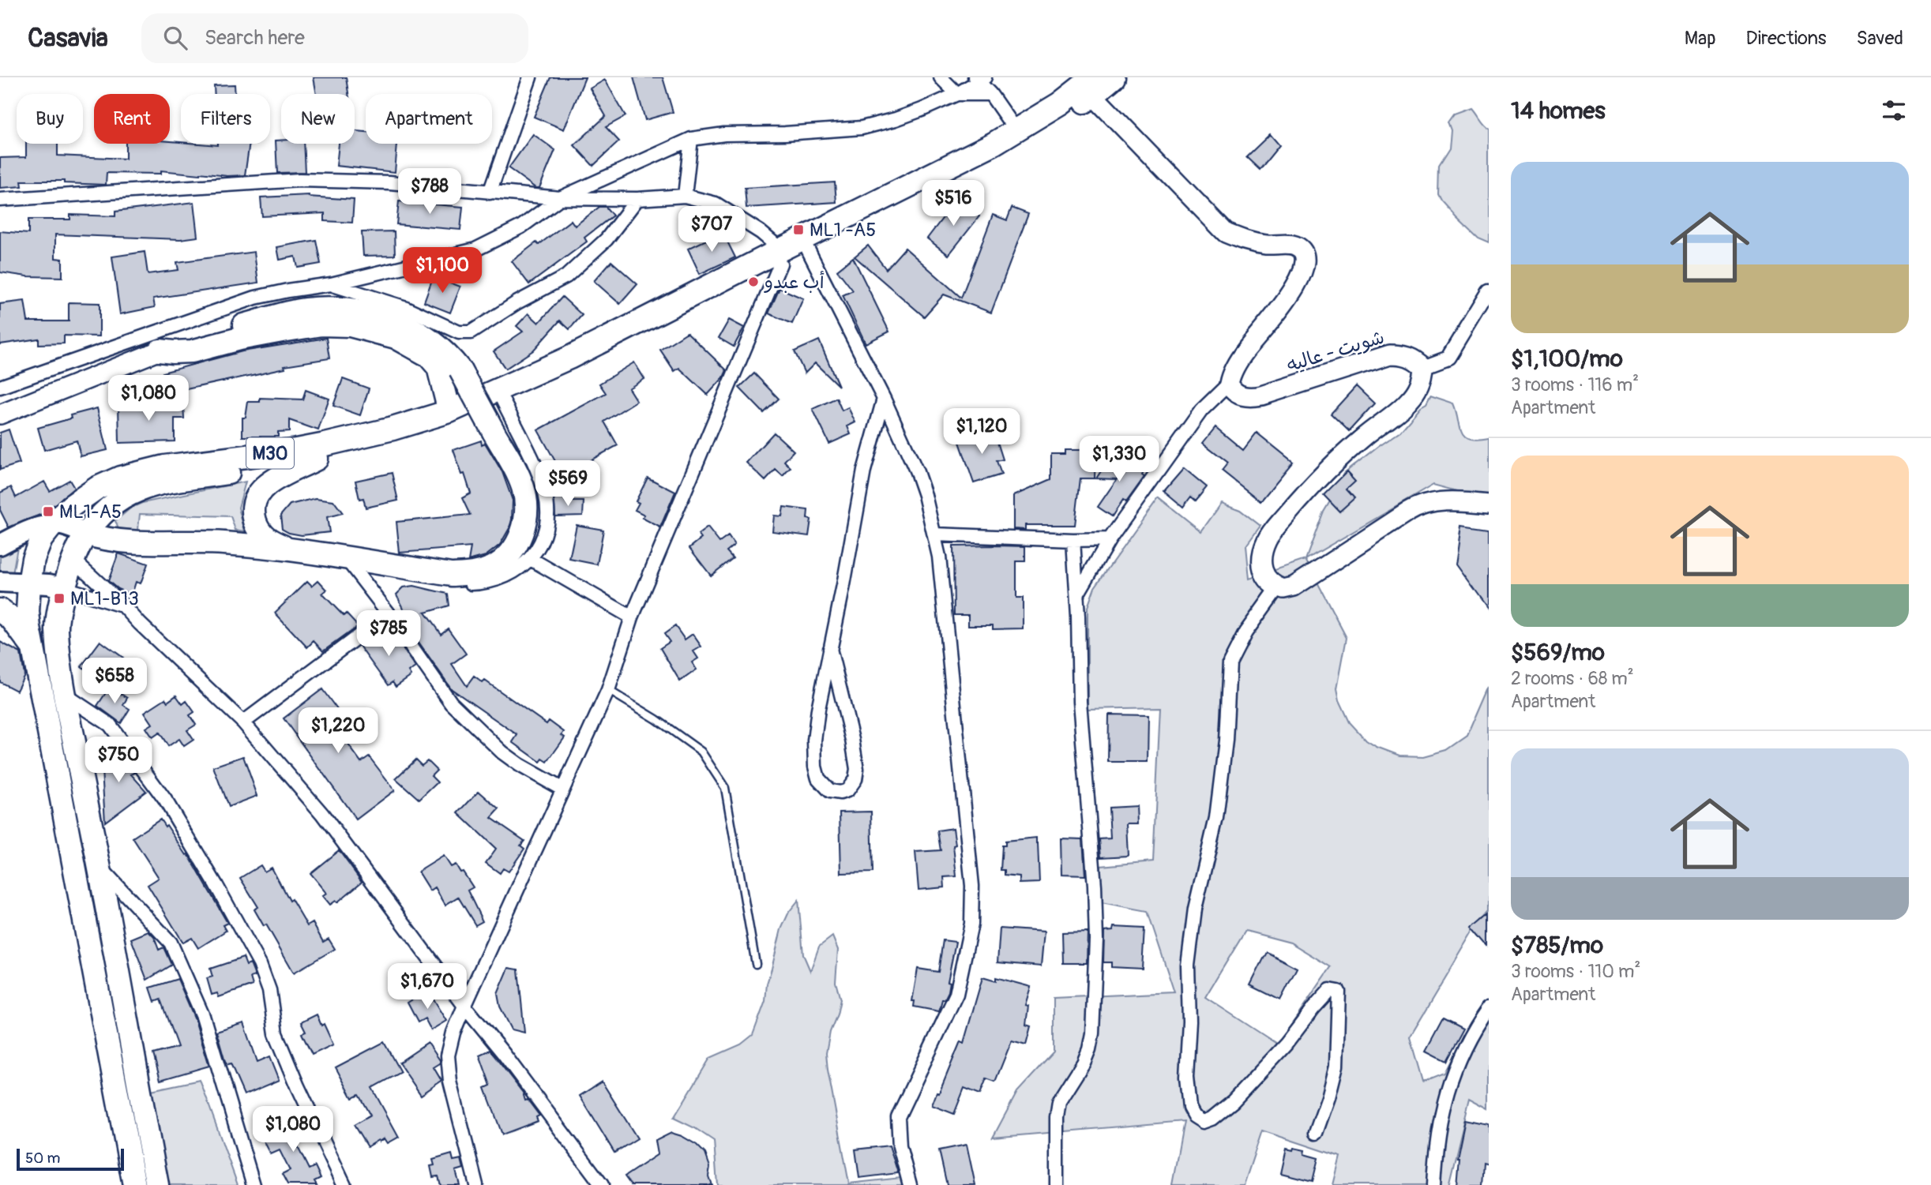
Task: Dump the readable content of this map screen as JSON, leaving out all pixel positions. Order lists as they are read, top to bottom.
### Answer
{
  "streets": {
    "highway": ["M30"],
    "street": ["شويت - عاليه"]
  },
  "places": {
    "transit": ["ML1 -A5", "ML1-A5", "ML1-B13"],
    "other": ["أب عبدو"]
  },
  "scale_bar": "50 m",
  "page": {
    "header": "Casavia",
    "search": "Search here",
    "nav": ["Map", "Directions", "Saved"],
    "heading": "14 homes",
    "chip": [
      "Buy",
      "Rent",
      "Filters",
      "New",
      "Apartment"
    ],
    "list": [
      {
        "name": "$1,100/mo",
        "note": "3 rooms · 116 m² · Apartment"
      },
      {
        "name": "$569/mo",
        "note": "2 rooms · 68 m² · Apartment"
      },
      {
        "name": "$785/mo",
        "note": "3 rooms · 110 m² · Apartment"
      }
    ],
    "price": [
      "$788",
      "$516",
      "$707",
      "$1,100",
      "$1,080",
      "$1,120",
      "$1,330",
      "$569",
      "$785",
      "$658",
      "$1,220",
      "$750",
      "$1,670",
      "$1,080"
    ],
    "scale": "50 m"
  }
}
